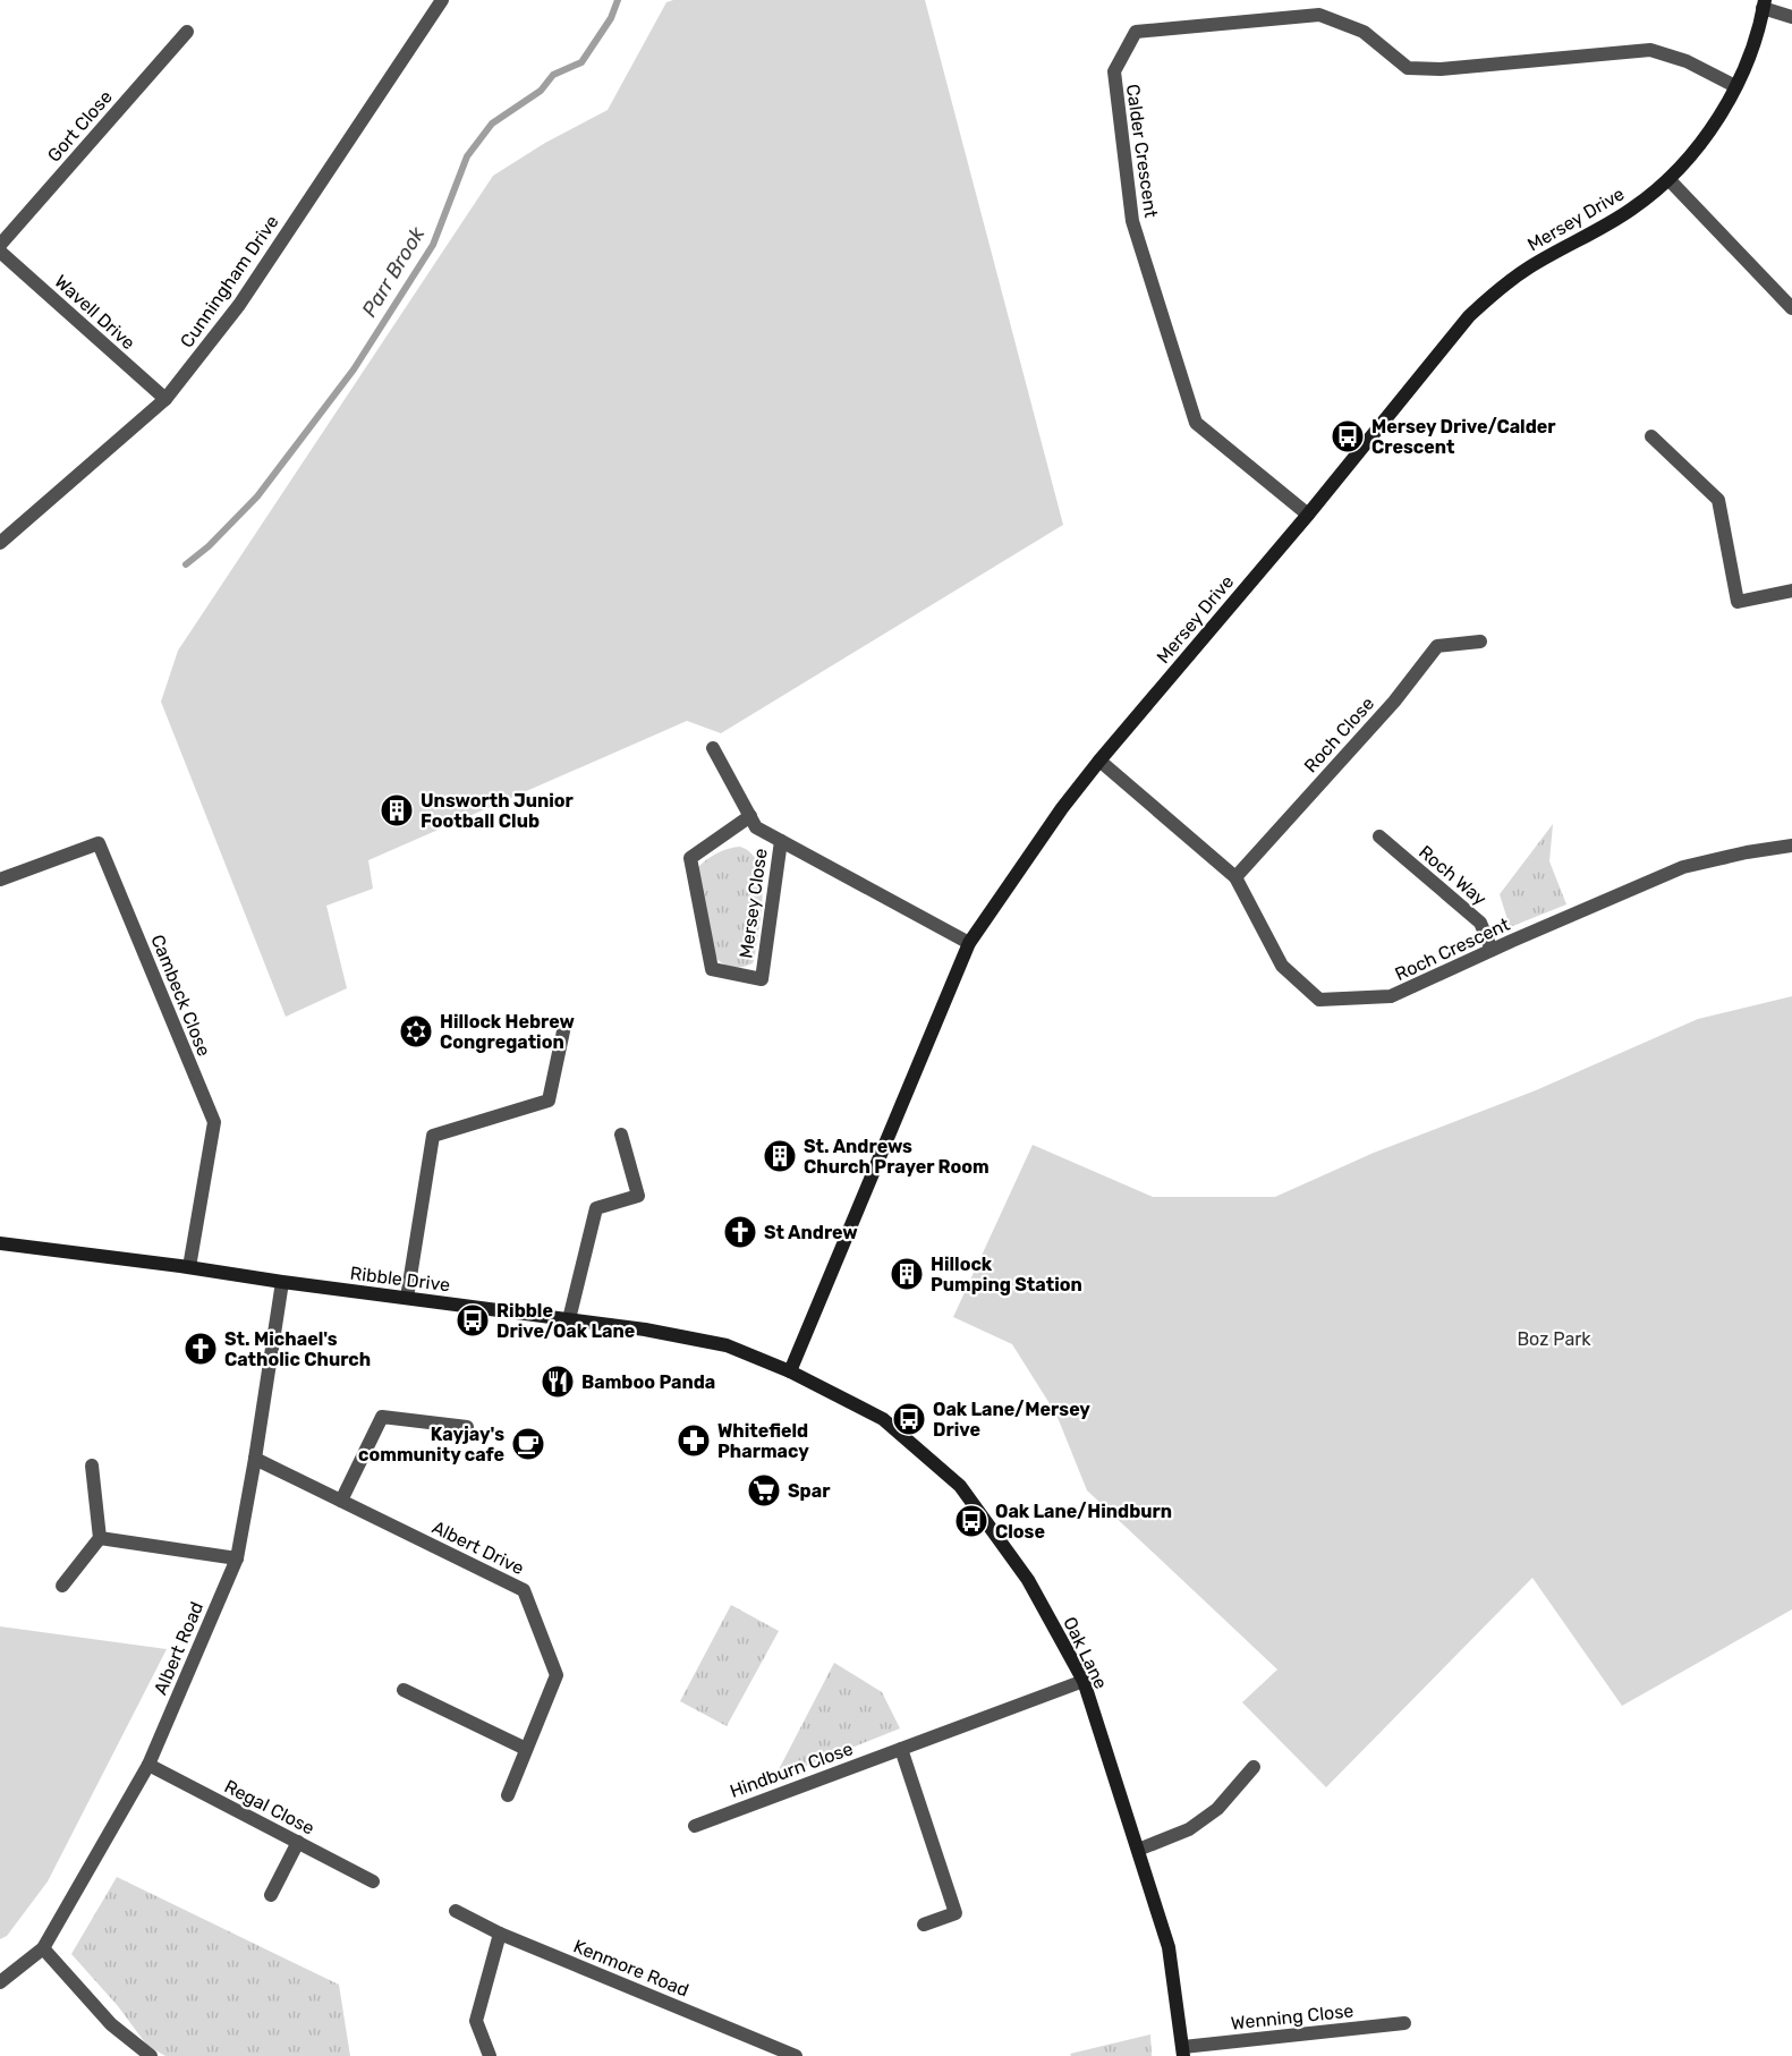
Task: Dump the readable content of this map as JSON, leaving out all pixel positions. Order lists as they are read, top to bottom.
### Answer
{
  "streets": {
    "street": [
      "Gort Close",
      "Calder Crescent",
      "Mersey Drive",
      "Cunningham Drive",
      "Wavell Drive",
      "Roch Close",
      "Roch Way",
      "Mersey Close",
      "Roch Crescent",
      "Cambeck Close",
      "Ribble Drive",
      "Albert Drive",
      "Albert Road",
      "Oak Lane",
      "Hindburn Close",
      "Regal Close",
      "Kenmore Road",
      "Wenning Close"
    ]
  },
  "crossings": [
    ["Calder Crescent", "Mersey Drive"],
    ["Mersey Drive", "Mersey Close"],
    ["Mersey Drive", "Roch Crescent"],
    ["Mersey Drive", "Ribble Drive"],
    ["Mersey Drive", "Oak Lane"],
    ["Cunningham Drive", "Wavell Drive"],
    ["Roch Close", "Roch Crescent"],
    ["Roch Way", "Roch Crescent"],
    ["Cambeck Close", "Ribble Drive"],
    ["Ribble Drive", "Albert Road"],
    ["Ribble Drive", "Oak Lane"],
    ["Albert Drive", "Albert Road"],
    ["Albert Road", "Regal Close"],
    ["Oak Lane", "Hindburn Close"],
    ["Oak Lane", "Wenning Close"]
  ],
  "water": ["Parr Brook"],
  "parks": ["Boz Park"],
  "places": {
    "bus stop": [
      "Mersey Drive/Calder Crescent",
      "Ribble Drive/Oak Lane",
      "Oak Lane/Mersey Drive",
      "Oak Lane/Hindburn Close"
    ],
    "building": ["Unsworth Junior Football Club", "St. Andrews Church Prayer Room", "Hillock Pumping Station"],
    "synagogue": ["Hillock Hebrew Congregation"],
    "church": ["St Andrew", "St. Michael's Catholic Church"],
    "restaurant": ["Bamboo Panda"],
    "pharmacy": ["Whitefield Pharmacy"],
    "cafe": ["Kayjay's community cafe"],
    "supermarket": ["Spar"]
  }
}
